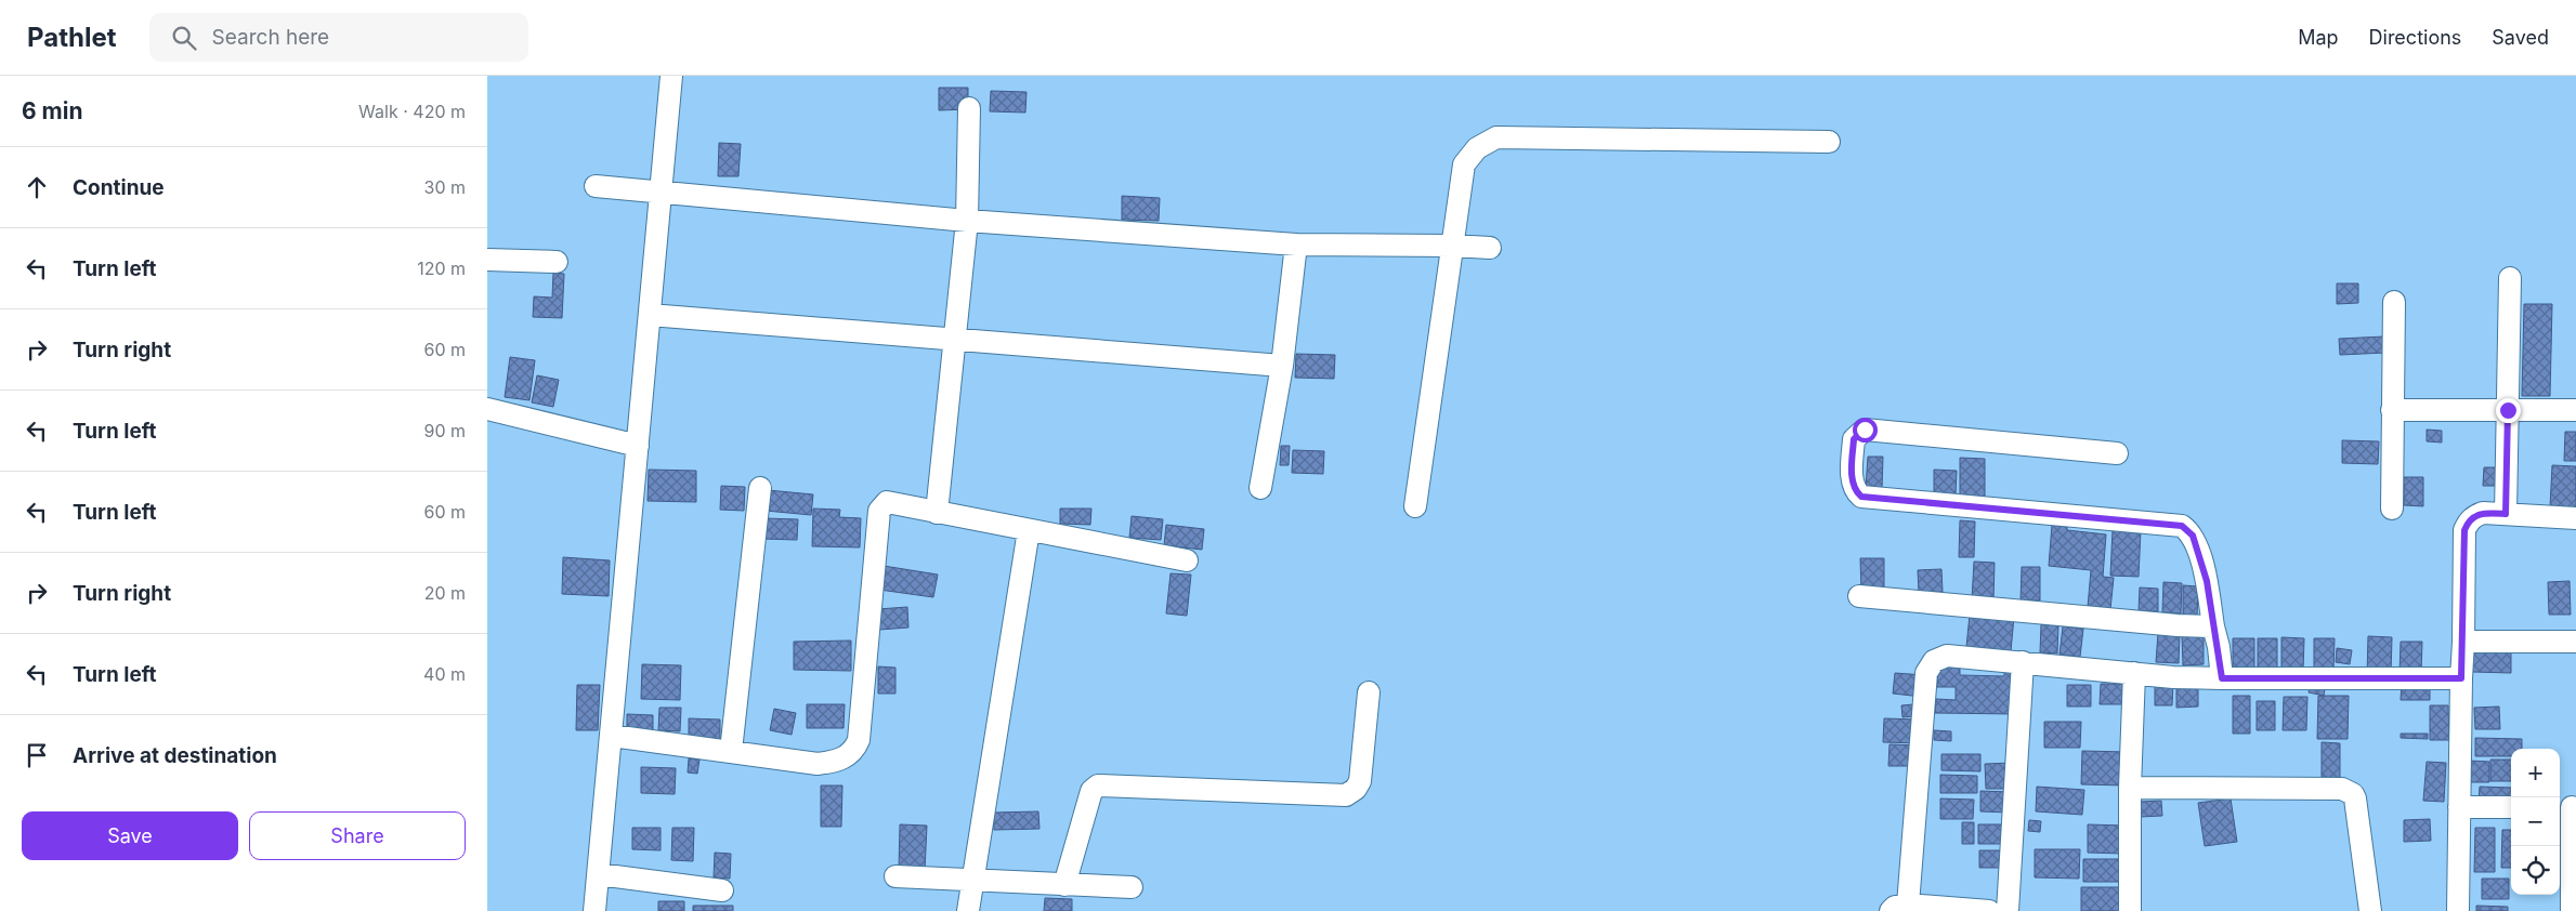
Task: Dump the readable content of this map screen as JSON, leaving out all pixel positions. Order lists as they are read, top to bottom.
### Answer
{
  "page": {
    "header": "Pathlet",
    "search": "Search here",
    "nav": ["Map", "Directions", "Saved"],
    "heading": ["6 min", "Walk · 420 m"],
    "list": [
      ["Continue", "30 m"],
      ["Turn left", "120 m"],
      ["Turn right", "60 m"],
      ["Turn left", "90 m"],
      ["Turn left", "60 m"],
      ["Turn right", "20 m"],
      ["Turn left", "40 m"],
      "Arrive at destination"
    ],
    "map_buttons": ["+", "−"],
    "buttons": ["Save", "Share"]
  }
}
